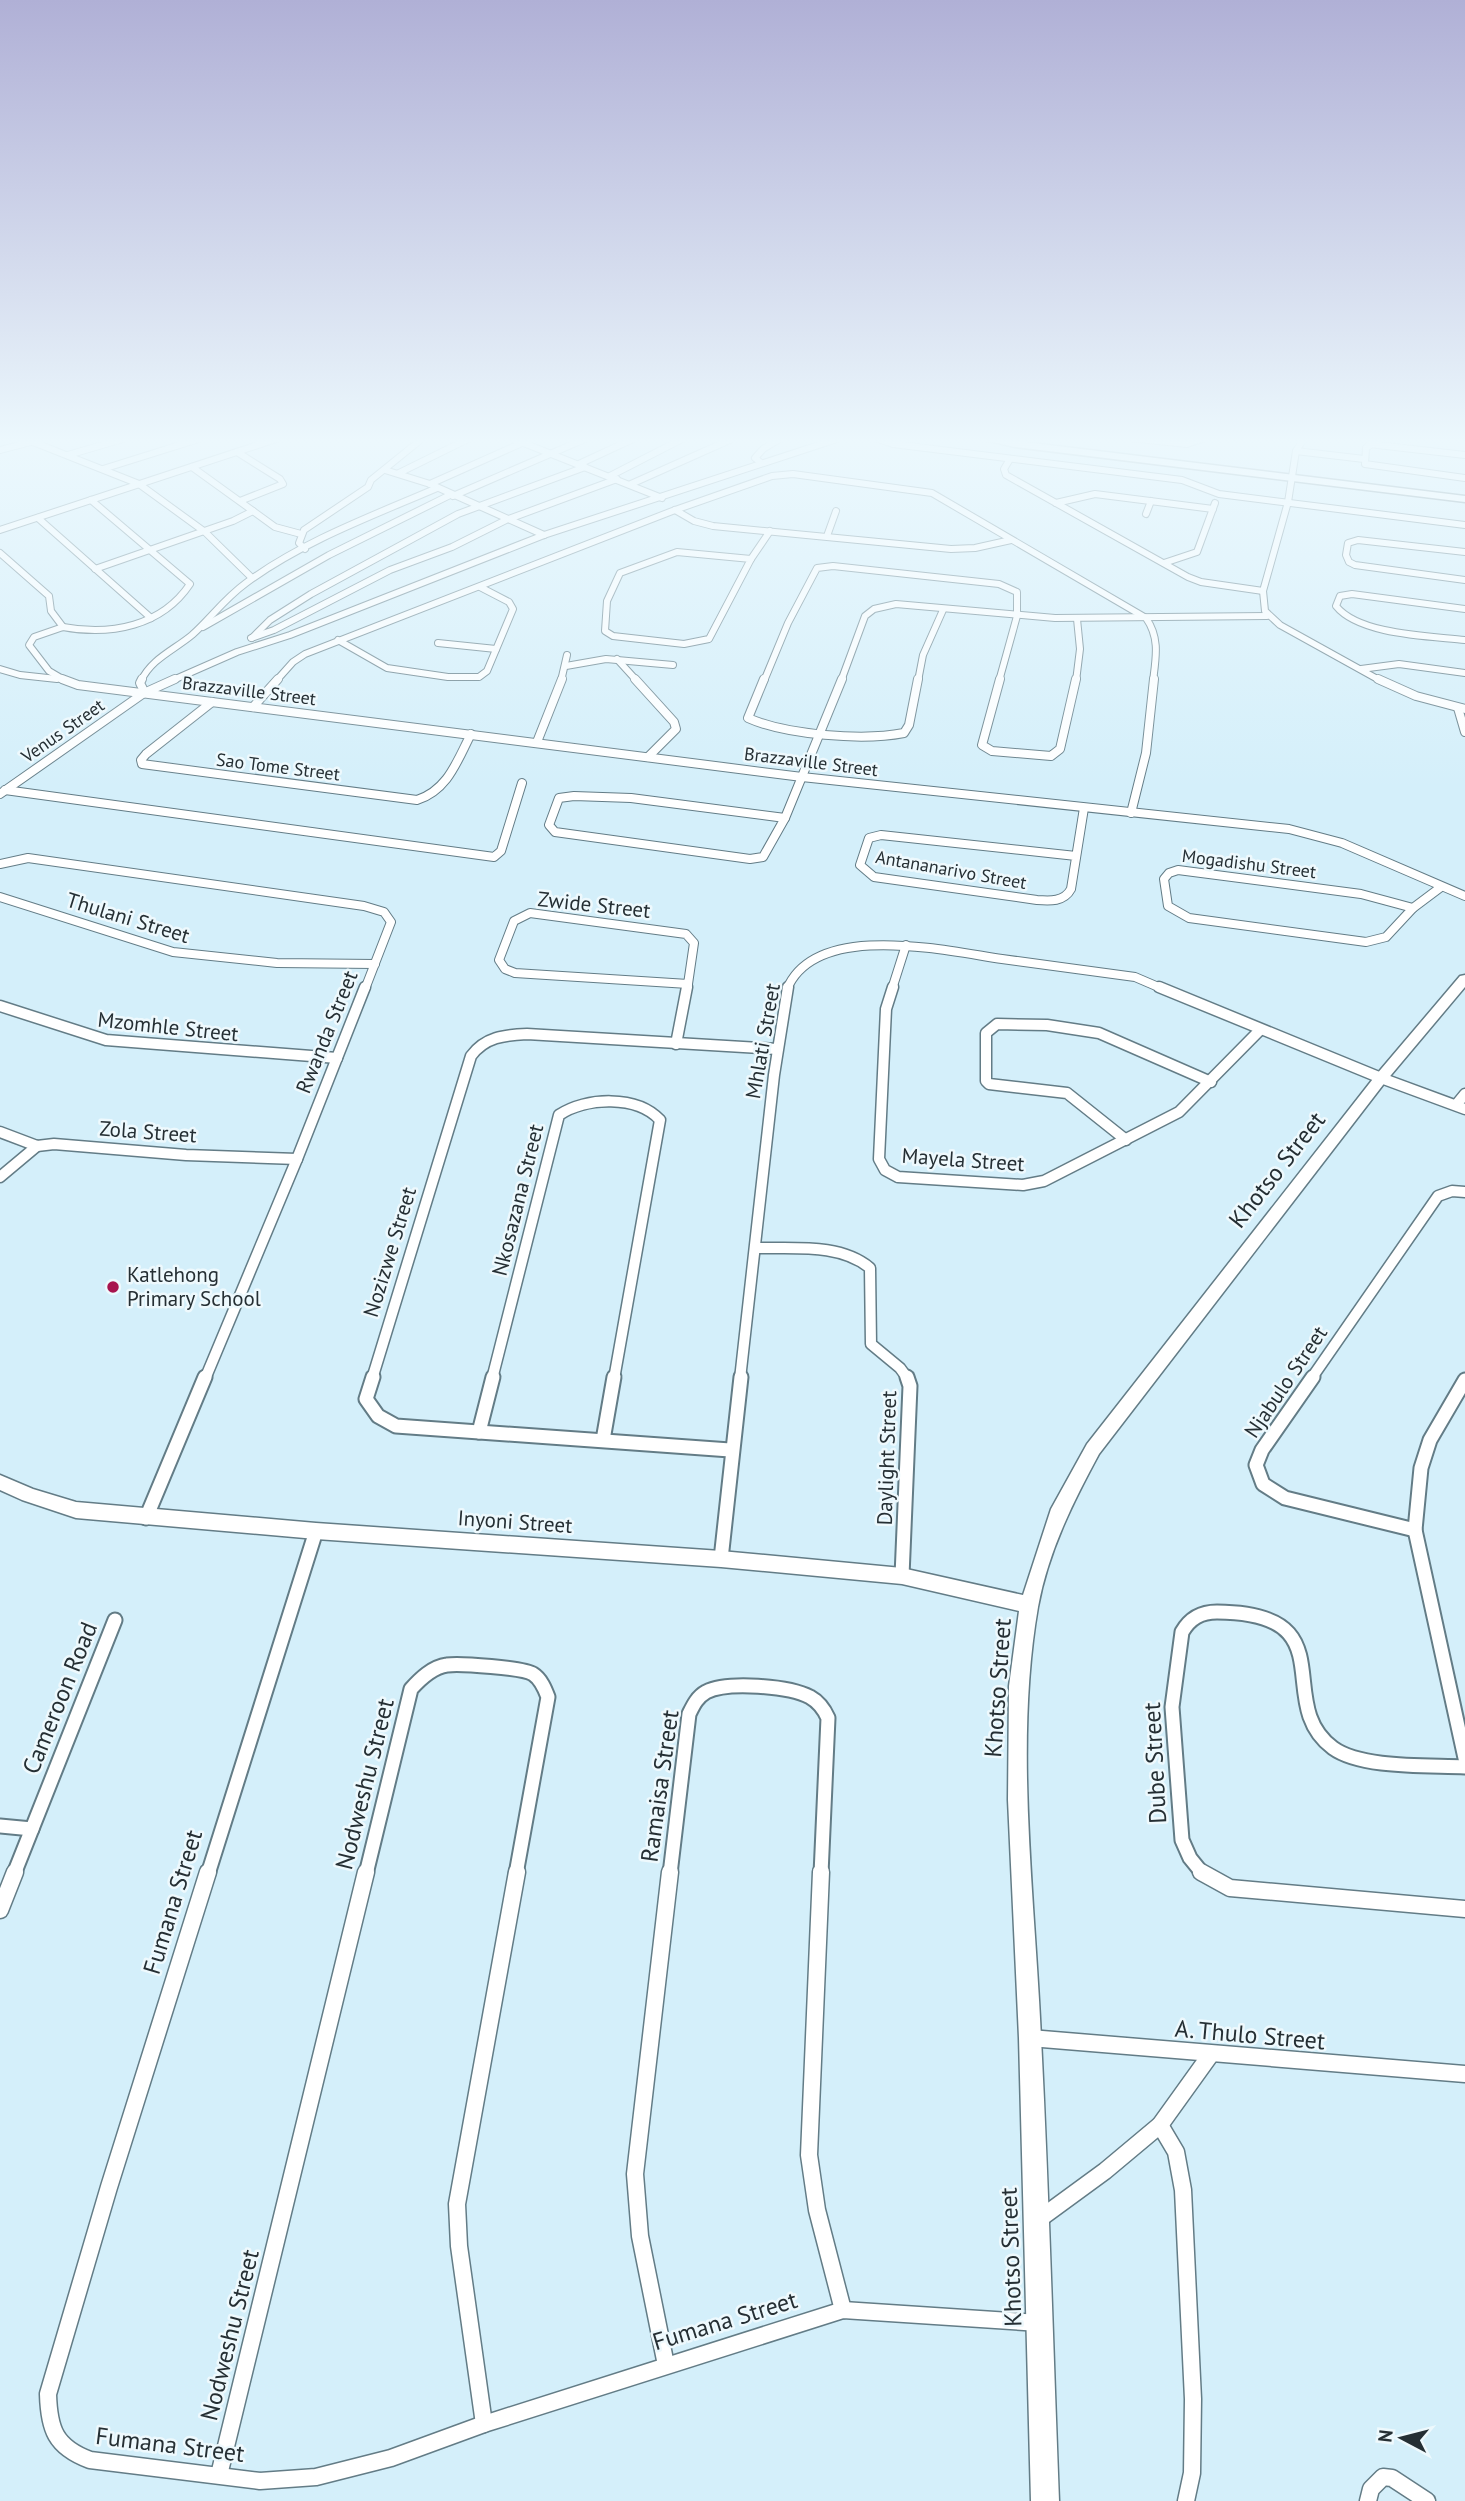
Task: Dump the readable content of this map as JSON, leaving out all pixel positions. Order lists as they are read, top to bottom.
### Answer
{
  "streets": {
    "street": [
      "Brazzaville Street",
      "Venus Street",
      "Sao Tome Street",
      "Mogadishu Street",
      "Antananarivo Street",
      "Zwide Street",
      "Thulani Street",
      "Mzomhle Street",
      "Rwanda Street",
      "Mhlati Street",
      "Zola Street",
      "Mayela Street",
      "Khotso Street",
      "Nkosazana Street",
      "Nozizwe Street",
      "Njabulo Street",
      "Daylight Street",
      "Inyoni Street",
      "Cameroon Road",
      "Dube Street",
      "Nodweshu Street",
      "Ramaisa Street",
      "Fumana Street",
      "A. Thulo Street"
    ]
  },
  "crossings": [
    ["Brazzaville Street", "Venus Street"],
    ["Brazzaville Street", "Sao Tome Street"],
    ["Brazzaville Street", "Mogadishu Street"],
    ["Brazzaville Street", "Antananarivo Street"],
    ["Zwide Street", "Nozizwe Street"],
    ["Thulani Street", "Rwanda Street"],
    ["Mzomhle Street", "Rwanda Street"],
    ["Rwanda Street", "Zola Street"],
    ["Rwanda Street", "Inyoni Street"],
    ["Mhlati Street", "Mayela Street"],
    ["Mhlati Street", "Khotso Street"],
    ["Mhlati Street", "Nozizwe Street"],
    ["Mhlati Street", "Daylight Street"],
    ["Mhlati Street", "Inyoni Street"],
    ["Khotso Street", "Inyoni Street"],
    ["Khotso Street", "Fumana Street"],
    ["Khotso Street", "A. Thulo Street"],
    ["Nkosazana Street", "Nozizwe Street"],
    ["Daylight Street", "Inyoni Street"],
    ["Inyoni Street", "Fumana Street"],
    ["Nodweshu Street", "Fumana Street"],
    ["Ramaisa Street", "Fumana Street"]
  ],
  "places": ["Katlehong Primary School"],
  "north": "left"
}
